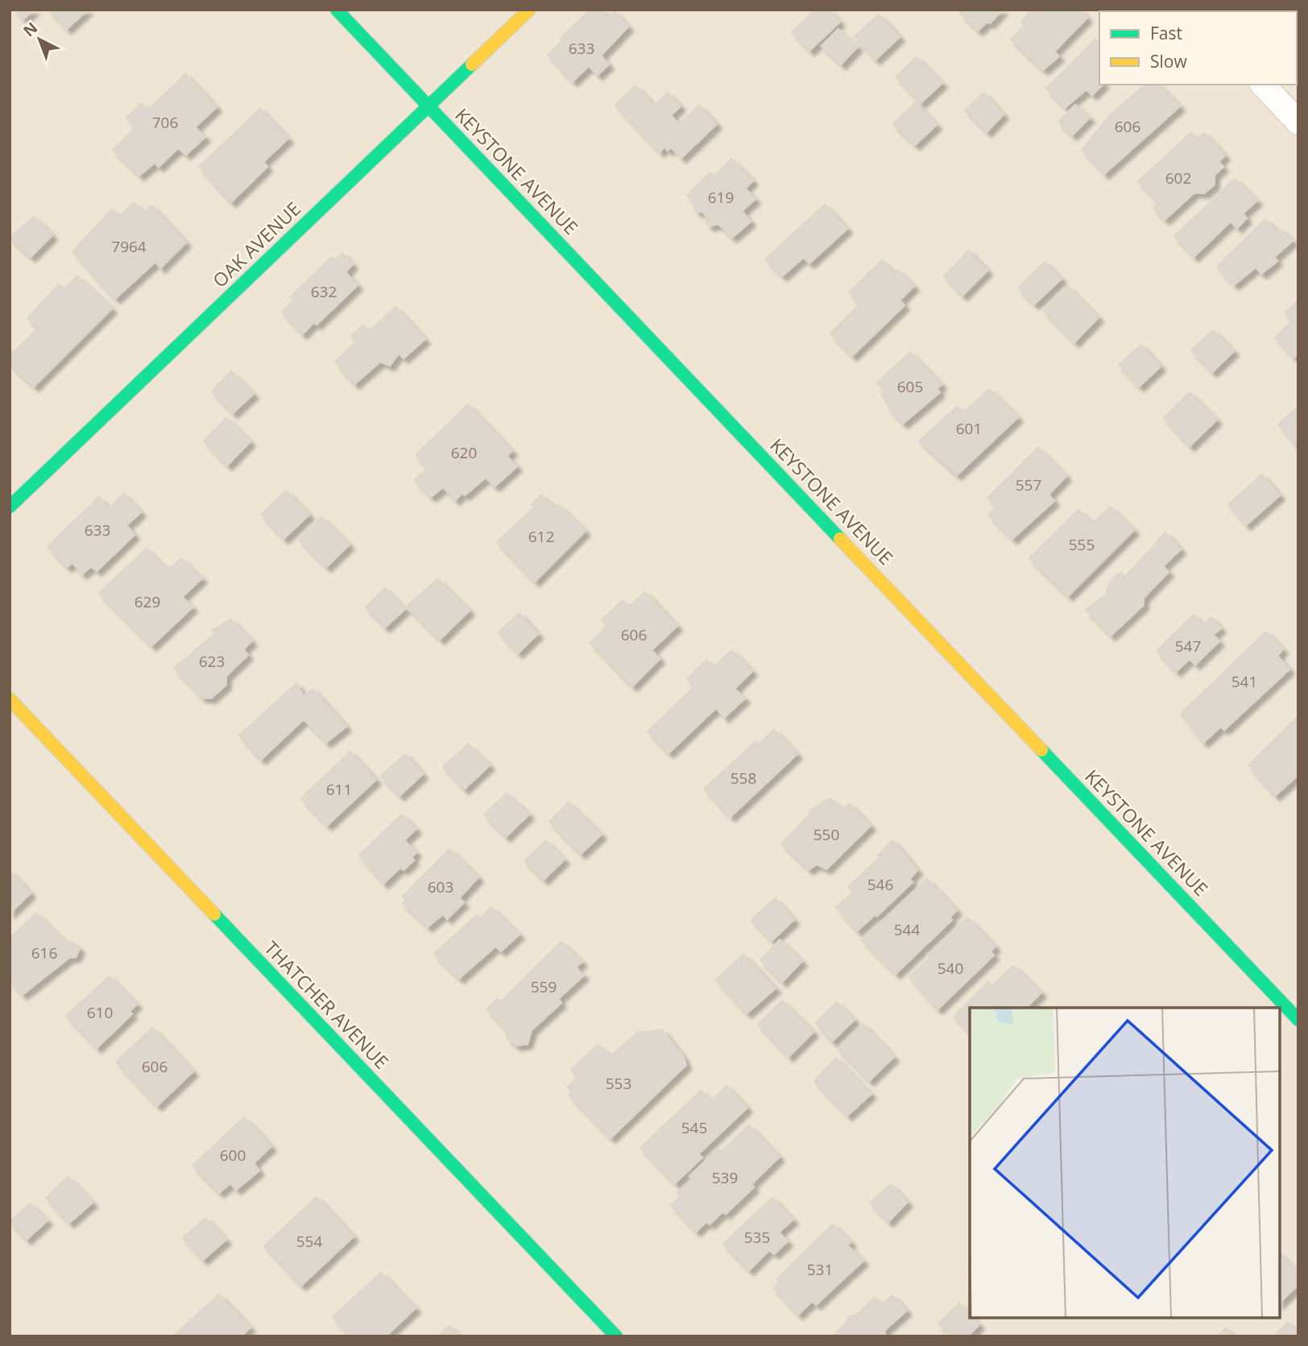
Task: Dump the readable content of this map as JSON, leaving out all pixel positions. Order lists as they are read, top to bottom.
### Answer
{
  "streets": {
    "street": ["KEYSTONE AVENUE", "OAK AVENUE", "THATCHER AVENUE"]
  },
  "crossings": [
    ["KEYSTONE AVENUE", "OAK AVENUE"]
  ],
  "house_numbers": [
    "633",
    "706",
    "606",
    "602",
    "619",
    "7964",
    "632",
    "605",
    "601",
    "620",
    "557",
    "633",
    "612",
    "555",
    "629",
    "606",
    "547",
    "623",
    "541",
    "558",
    "611",
    "550",
    "546",
    "603",
    "544",
    "616",
    "540",
    "559",
    "610",
    "606",
    "553",
    "545",
    "600",
    "539",
    "535",
    "554",
    "531"
  ],
  "legend": ["Fast", "Slow"],
  "north": "top left"
}
